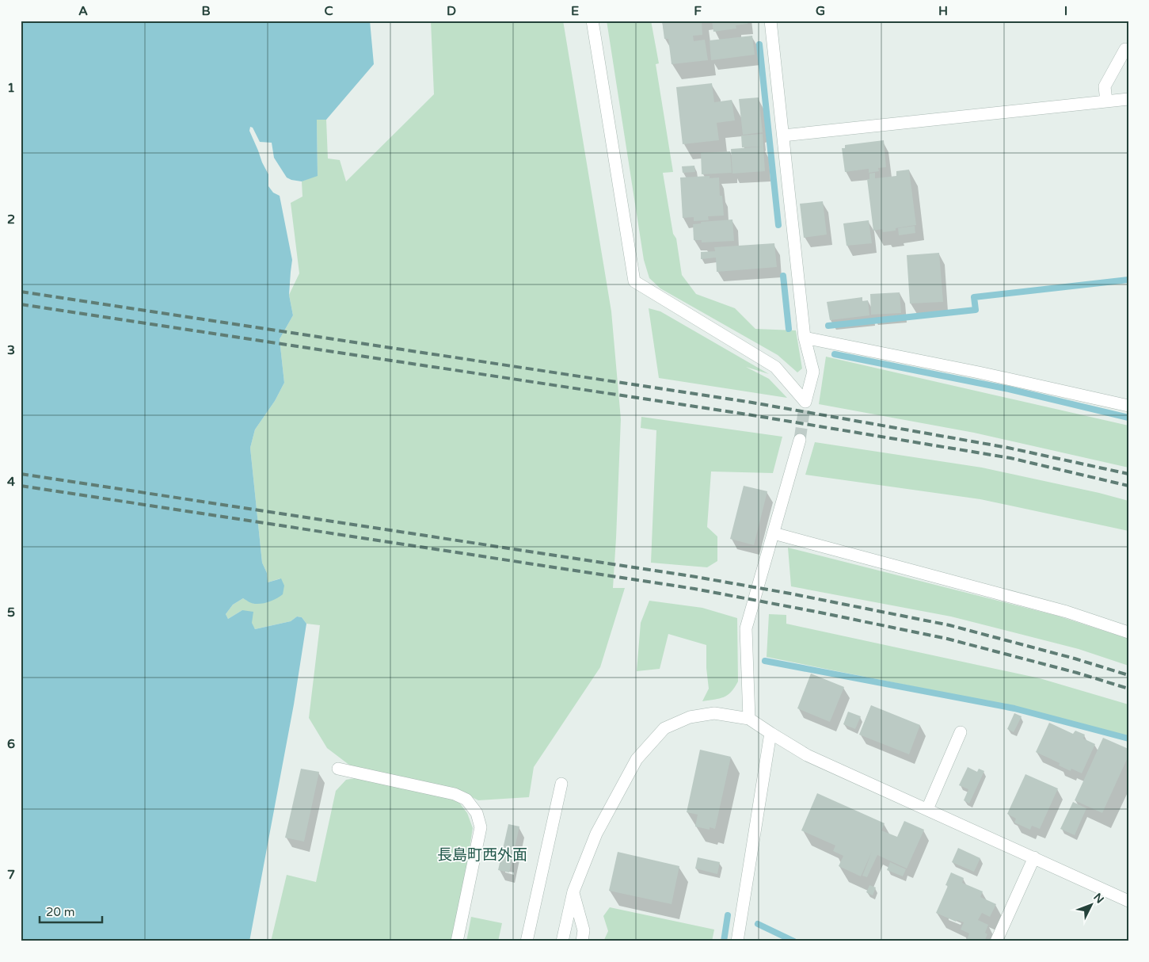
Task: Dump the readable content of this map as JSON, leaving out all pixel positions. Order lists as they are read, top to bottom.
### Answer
{
  "districts": ["長島町西外面"],
  "scale_bar": "20 m",
  "north": "top right",
  "grid": {
    "columns": [
      "A",
      "B",
      "C",
      "D",
      "E",
      "F",
      "G",
      "H",
      "I"
    ],
    "rows": [
      "1",
      "2",
      "3",
      "4",
      "5",
      "6",
      "7"
    ]
  }
}
